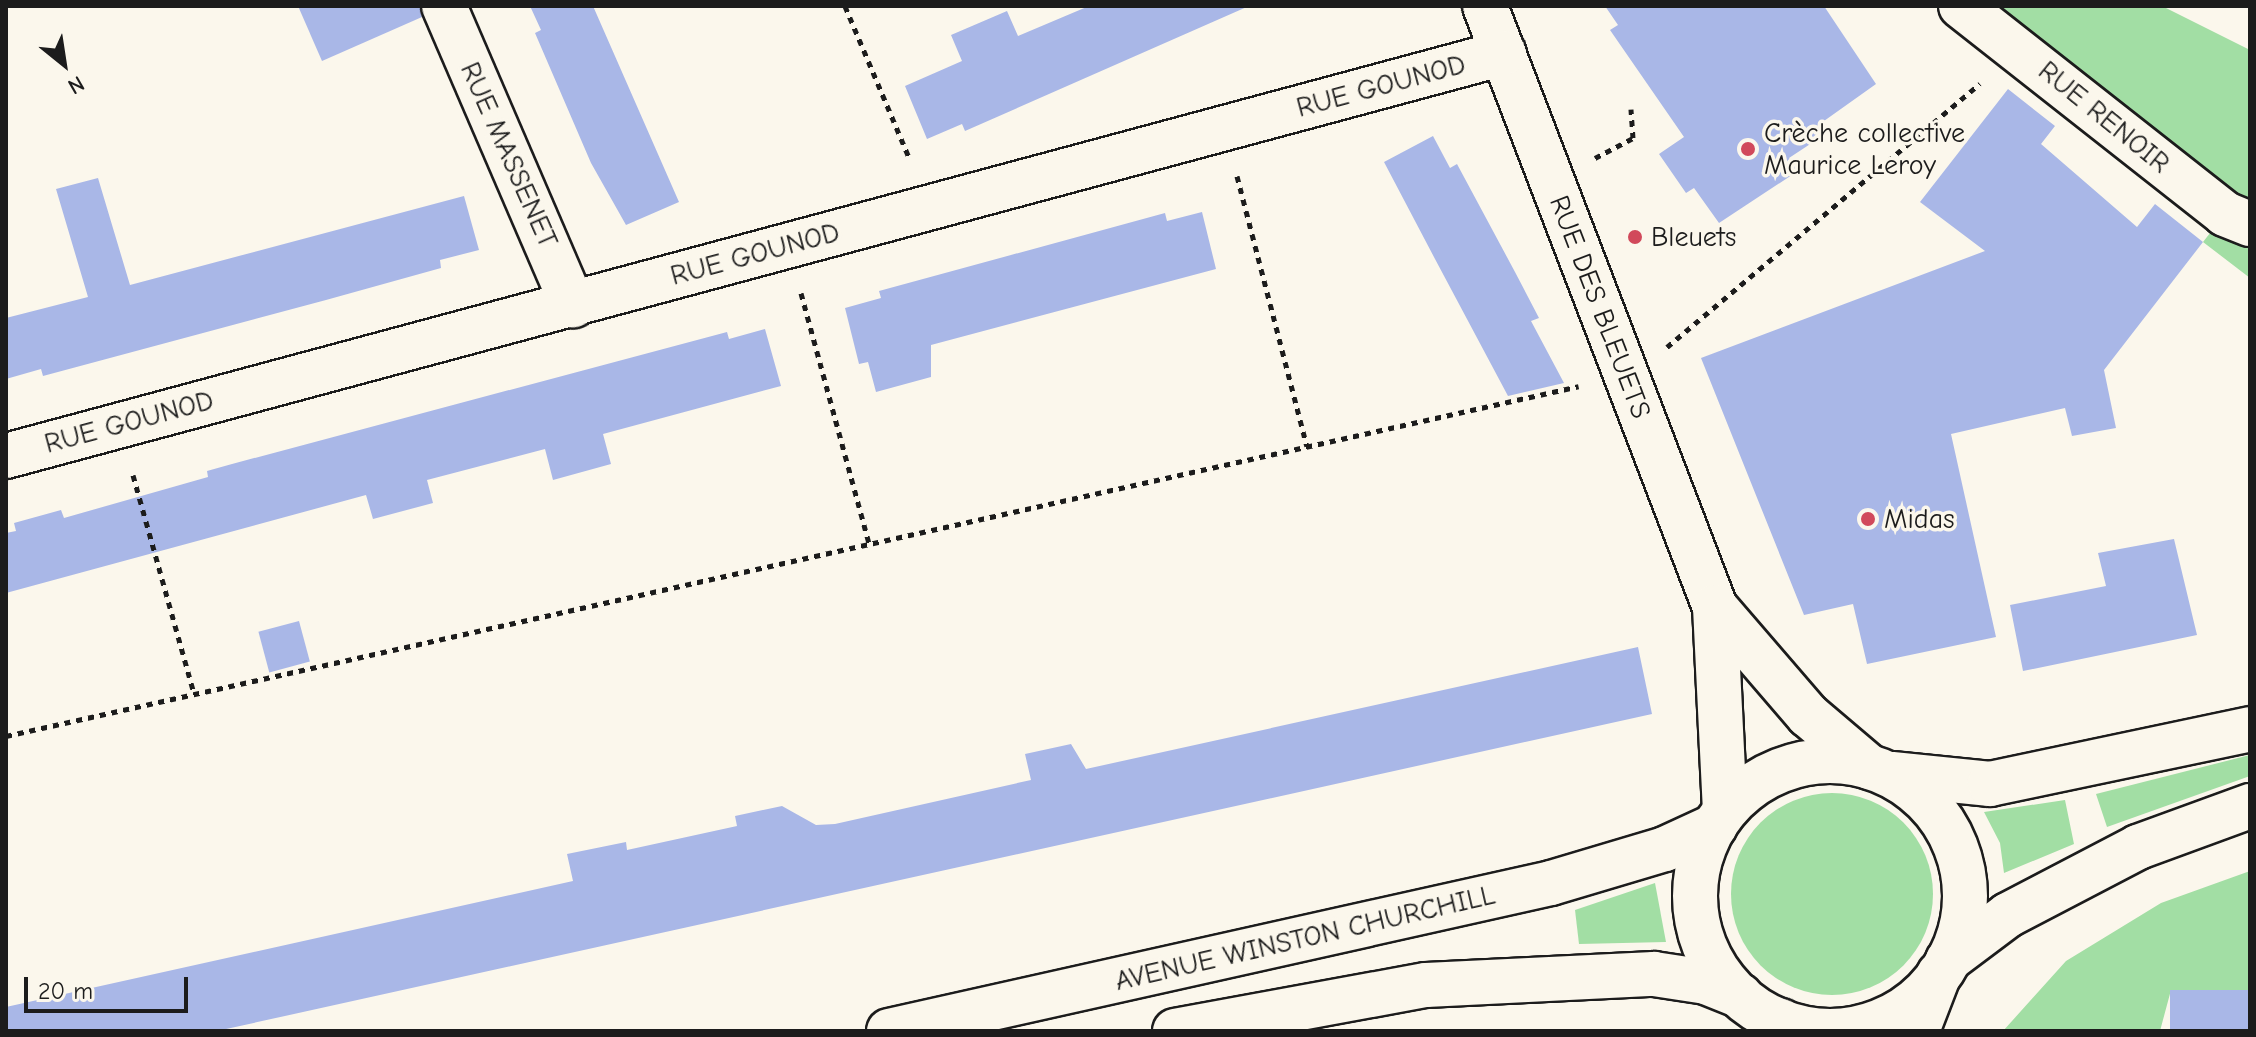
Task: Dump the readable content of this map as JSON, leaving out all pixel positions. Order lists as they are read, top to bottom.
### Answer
{
  "streets": {
    "street": [
      "RUE GOUNOD",
      "RUE RENOIR",
      "RUE MASSENET",
      "RUE DES BLEUETS",
      "AVENUE WINSTON CHURCHILL"
    ]
  },
  "crossings": [
    ["RUE GOUNOD", "RUE MASSENET"],
    ["RUE GOUNOD", "RUE DES BLEUETS"],
    ["RUE DES BLEUETS", "AVENUE WINSTON CHURCHILL"]
  ],
  "places": ["Crèche collective Maurice Leroy", "Bleuets", "Midas"],
  "scale_bar": "20 m",
  "north": "bottom right"
}
